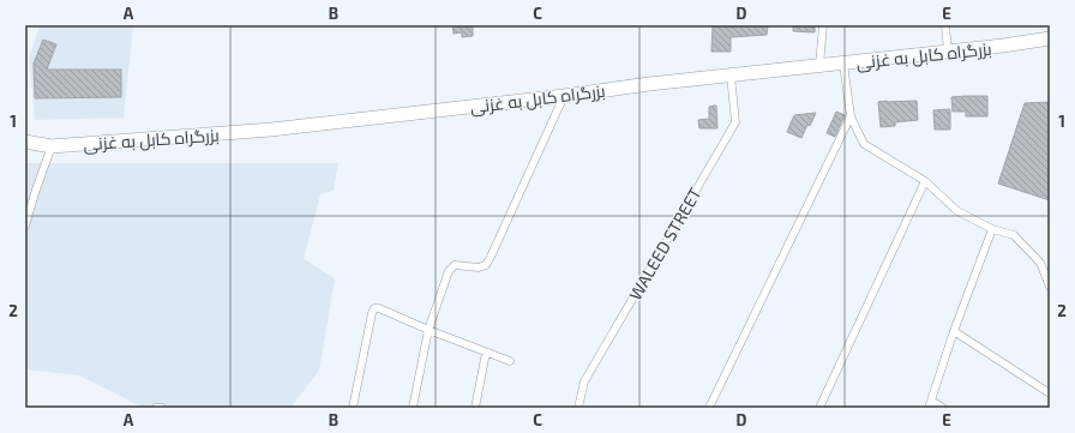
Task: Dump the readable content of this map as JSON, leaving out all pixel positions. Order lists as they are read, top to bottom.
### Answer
{
  "streets": {
    "highway": ["بزرگراه کابل به غزنی"],
    "street": ["WALEED STREET"]
  },
  "crossings": [
    ["بزرگراه کابل به غزنی", "WALEED STREET"]
  ],
  "grid": {
    "columns": [
      "A",
      "B",
      "C",
      "D",
      "E"
    ],
    "rows": ["1", "2"]
  }
}
